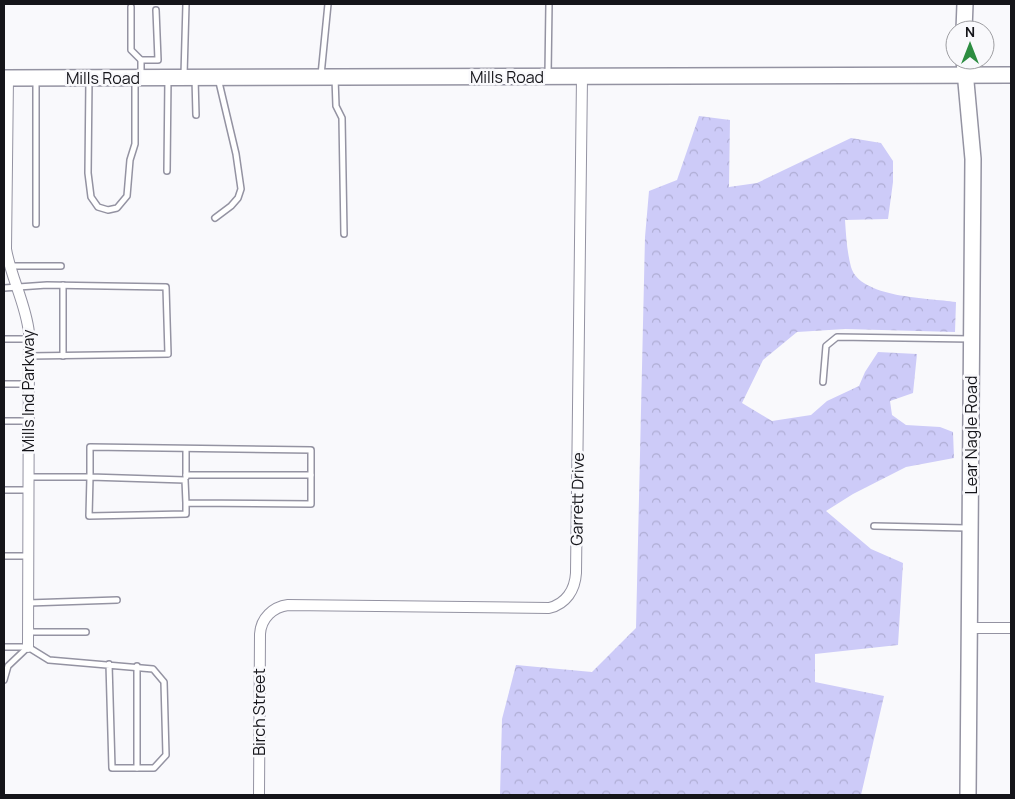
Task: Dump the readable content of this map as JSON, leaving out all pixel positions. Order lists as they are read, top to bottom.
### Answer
{
  "streets": {
    "street": [
      "Mills Road",
      "Mills Ind Parkway",
      "Lear Nagle Road",
      "Garrett Drive",
      "Birch Street"
    ]
  },
  "crossings": [
    ["Mills Road", "Mills Ind Parkway"],
    ["Mills Road", "Lear Nagle Road"],
    ["Mills Road", "Garrett Drive"],
    ["Garrett Drive", "Birch Street"]
  ],
  "north": "top"
}
